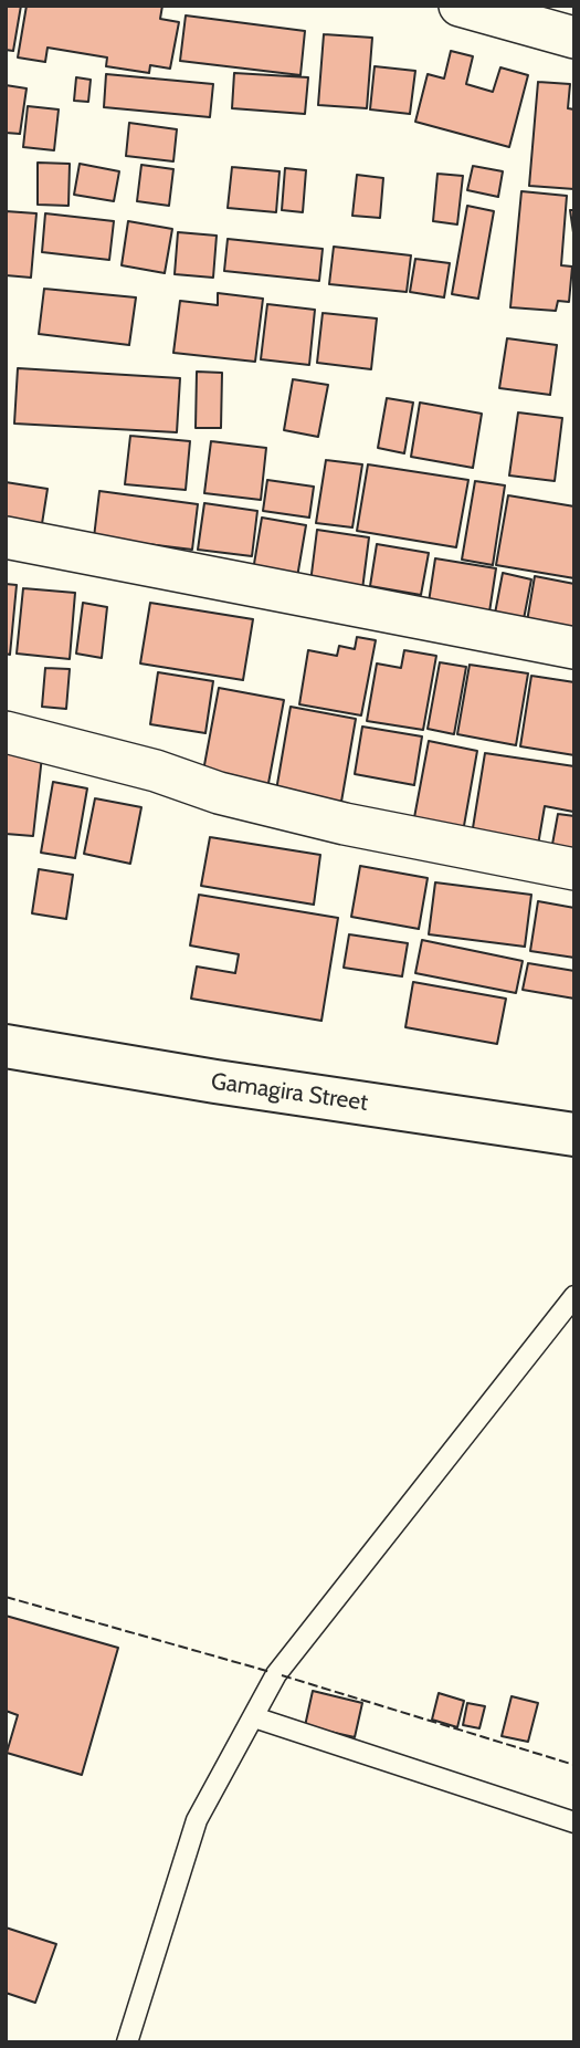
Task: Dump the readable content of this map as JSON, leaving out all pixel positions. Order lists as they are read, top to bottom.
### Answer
{
  "streets": {
    "street": ["Gamagira Street"]
  }
}
